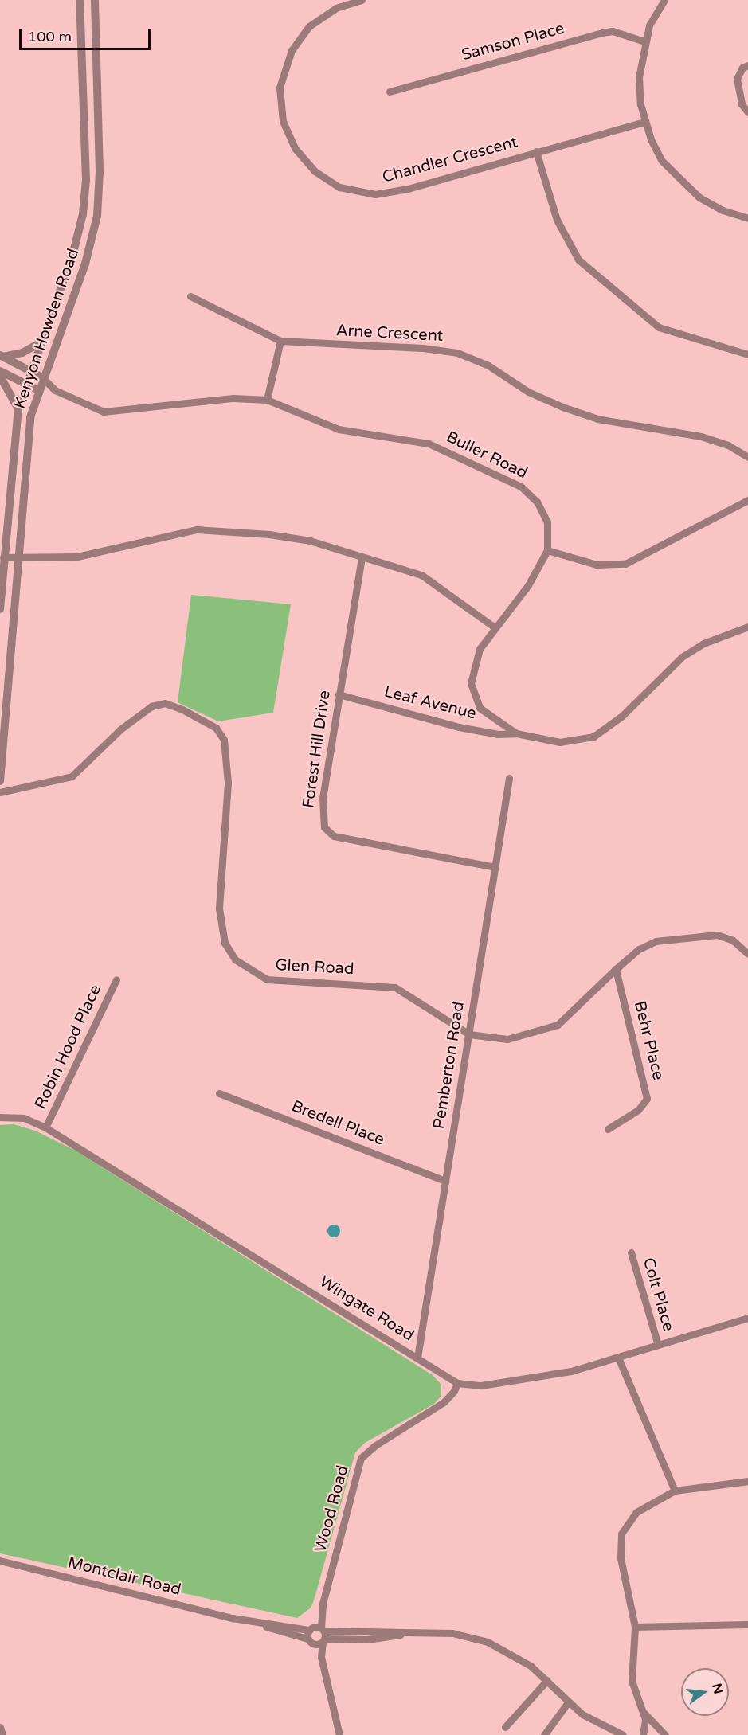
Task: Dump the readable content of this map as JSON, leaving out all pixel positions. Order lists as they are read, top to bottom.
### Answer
{
  "streets": {
    "street": [
      "Samson Place",
      "Chandler Crescent",
      "Kenyon Howden Road",
      "Arne Crescent",
      "Buller Road",
      "Leaf Avenue",
      "Forest Hill Drive",
      "Glen Road",
      "Behr Place",
      "Robin Hood Place",
      "Pemberton Road",
      "Bredell Place",
      "Colt Place",
      "Wingate Road",
      "Wood Road",
      "Montclair Road"
    ]
  },
  "crossings": [
    ["Kenyon Howden Road", "Buller Road"],
    ["Buller Road", "Leaf Avenue"],
    ["Leaf Avenue", "Forest Hill Drive"],
    ["Forest Hill Drive", "Pemberton Road"],
    ["Glen Road", "Behr Place"],
    ["Glen Road", "Pemberton Road"],
    ["Robin Hood Place", "Wingate Road"],
    ["Pemberton Road", "Bredell Place"],
    ["Pemberton Road", "Wingate Road"],
    ["Colt Place", "Wingate Road"],
    ["Wingate Road", "Wood Road"],
    ["Wood Road", "Montclair Road"]
  ],
  "scale_bar": "100 m",
  "north": "right"
}
